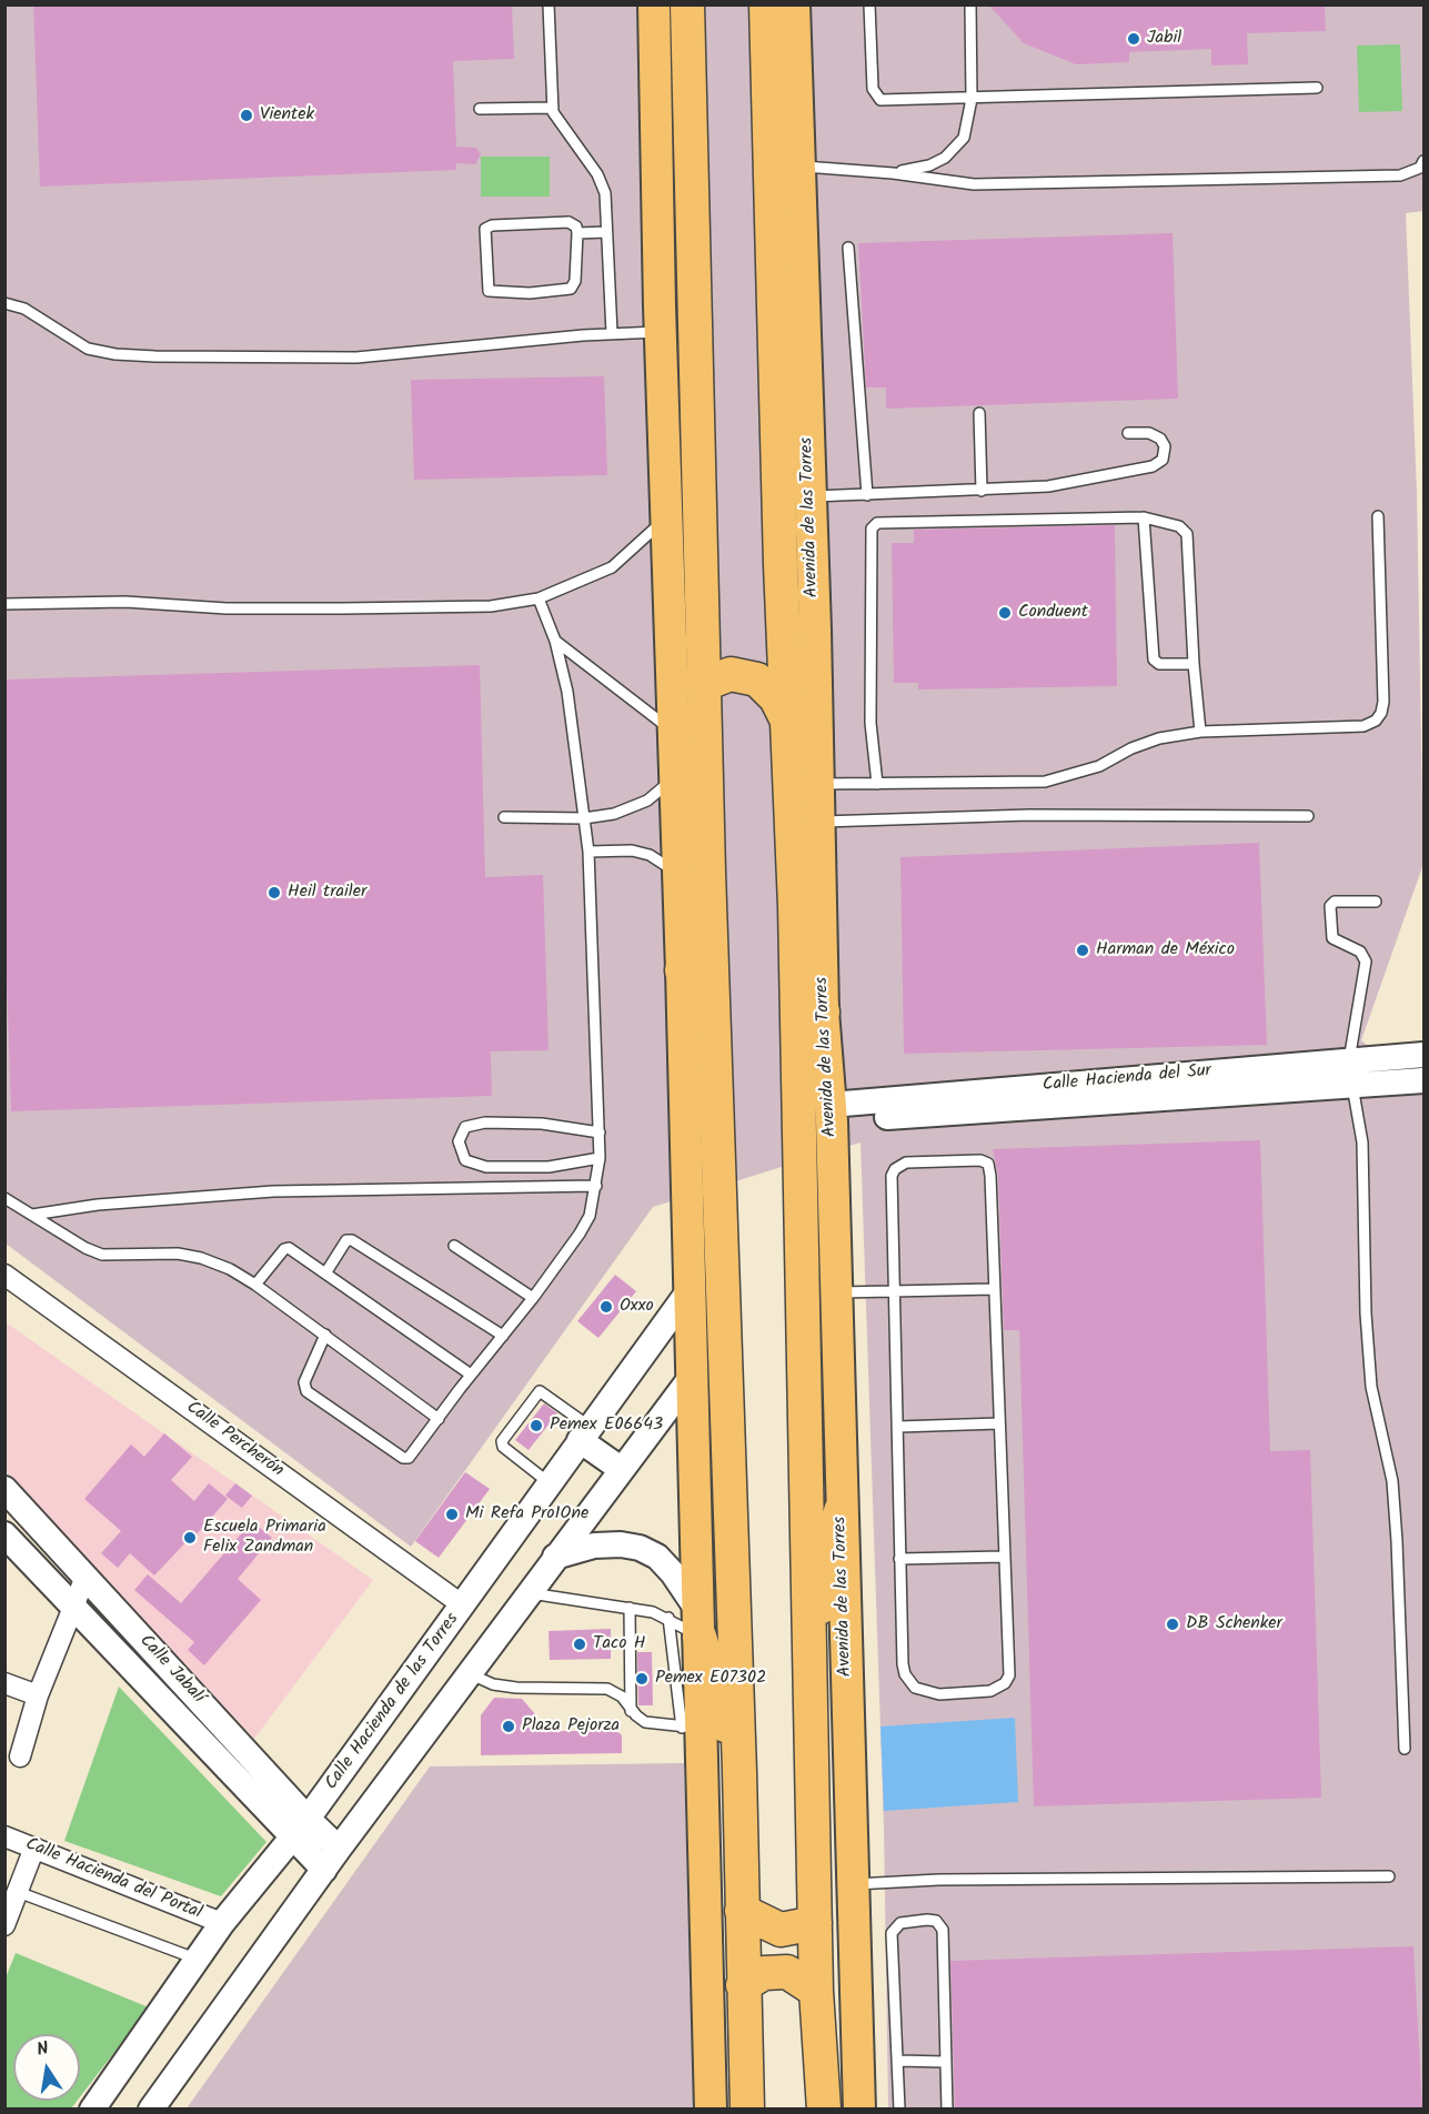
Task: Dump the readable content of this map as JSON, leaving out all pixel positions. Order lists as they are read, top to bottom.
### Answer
{
  "streets": {
    "highway": ["Avenida de las Torres"],
    "street": [
      "Calle Hacienda del Sur",
      "Calle Percherón",
      "Calle Jabalí",
      "Calle Hacienda de las Torres",
      "Calle Hacienda del Portal"
    ]
  },
  "crossings": [
    ["Avenida de las Torres", "Calle Hacienda del Sur"],
    ["Calle Percherón", "Calle Hacienda de las Torres"],
    ["Calle Jabalí", "Calle Hacienda de las Torres"],
    ["Calle Hacienda de las Torres", "Calle Hacienda del Portal"]
  ],
  "places": [
    "Jabil",
    "Vientek",
    "Conduent",
    "Heil trailer",
    "Harman de México",
    "Oxxo",
    "Pemex E06643",
    "Mi Refa Pro1One",
    "Escuela Primaria Felix Zandman",
    "DB Schenker",
    "Taco H",
    "Pemex E07302",
    "Plaza Pejorza"
  ],
  "north": "top"
}
